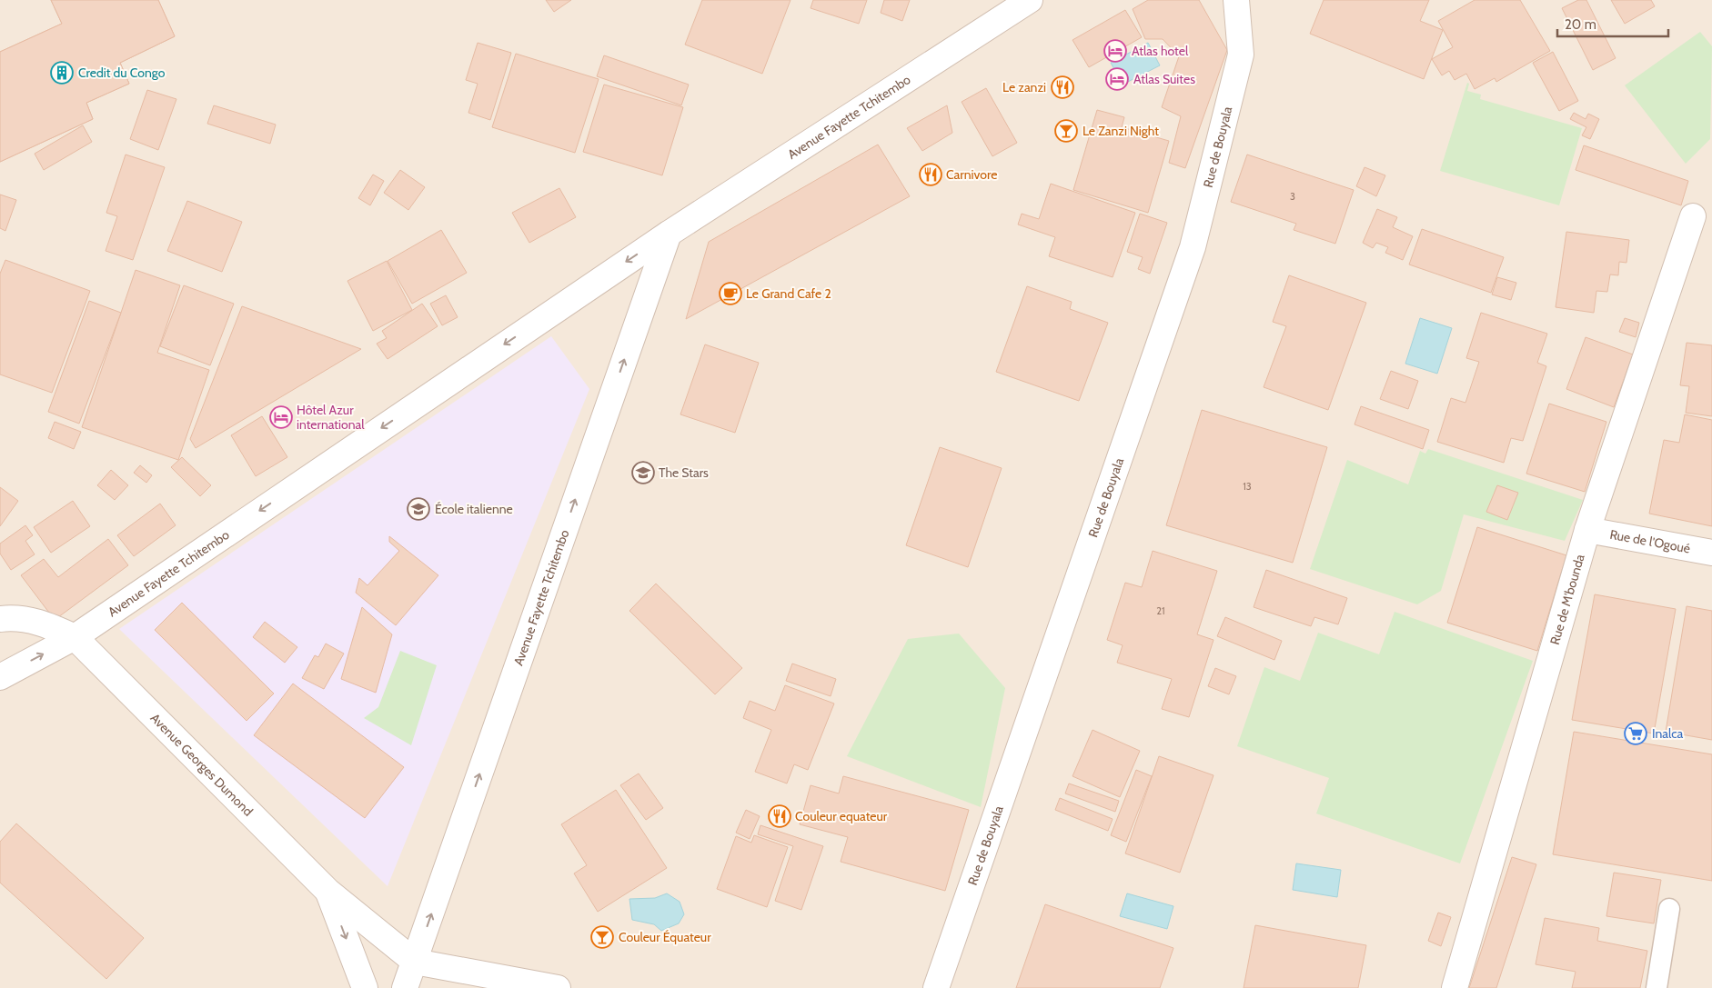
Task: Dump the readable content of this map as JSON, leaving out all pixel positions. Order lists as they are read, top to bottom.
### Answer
{
  "streets": {
    "street": [
      "Avenue Fayette Tchitembo",
      "Rue de Bouyala",
      "Rue de l'Ogoué",
      "Rue de M'bounda",
      "Avenue Georges Dumond"
    ]
  },
  "crossings": [
    ["Avenue Fayette Tchitembo", "Avenue Georges Dumond"],
    ["Rue de l'Ogoué", "Rue de M'bounda"]
  ],
  "places": {
    "hotel": ["Atlas hotel", "Atlas Suites", "Hôtel Azur international"],
    "building": ["Credit du Congo"],
    "restaurant": ["Le zanzi", "Carnivore", "Couleur equateur"],
    "bar": ["Le Zanzi Night", "Couleur Équateur"],
    "cafe": ["Le Grand Cafe 2"],
    "school or university": ["The Stars", "École italienne"],
    "supermarket": ["Inalca"]
  },
  "house_numbers": ["3", "13", "21"],
  "scale_bar": "20 m"
}
